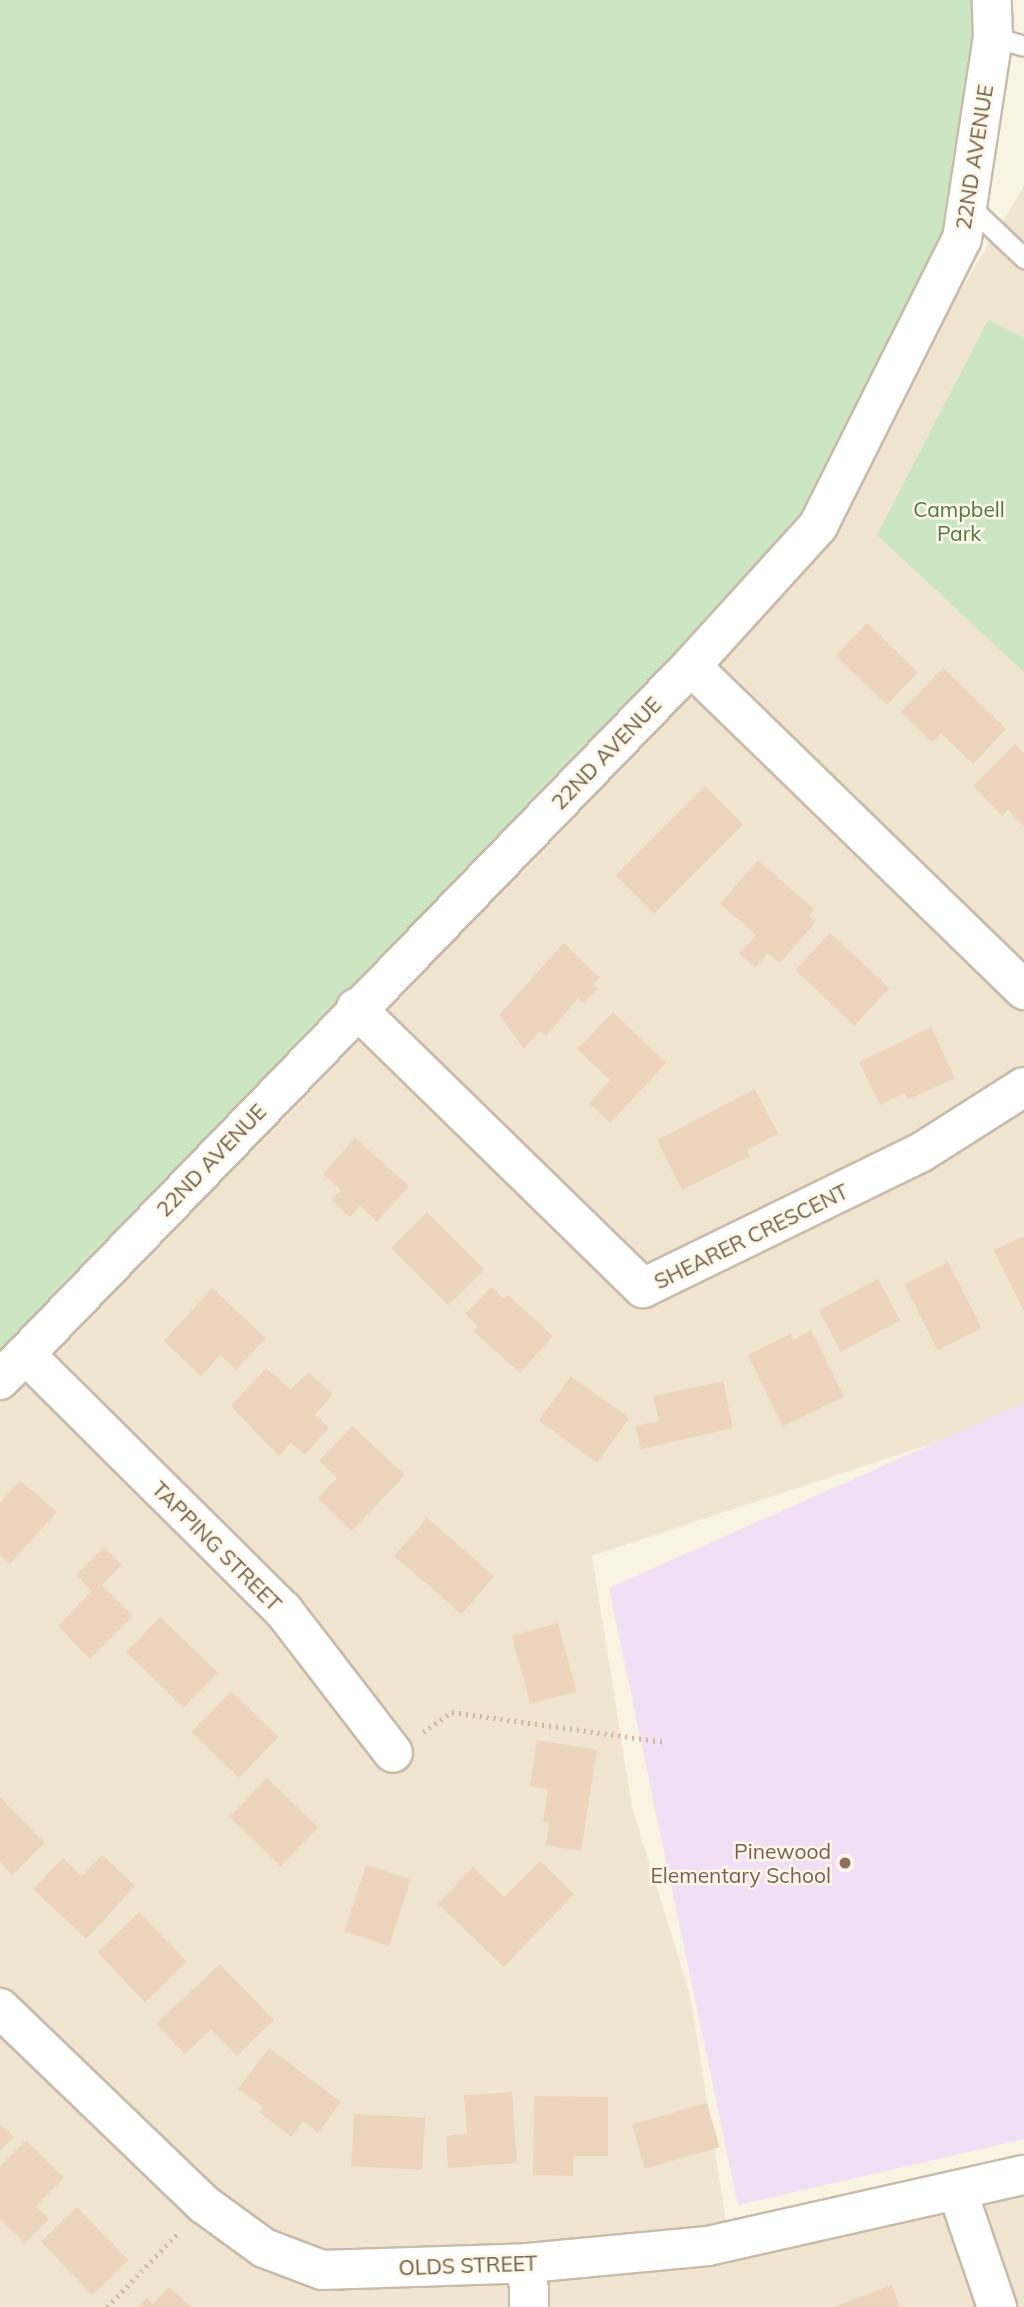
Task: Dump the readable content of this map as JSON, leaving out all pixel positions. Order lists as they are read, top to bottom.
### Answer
{
  "streets": {
    "street": [
      "22ND AVENUE",
      "SHEARER CRESCENT",
      "TAPPING STREET",
      "OLDS STREET"
    ]
  },
  "crossings": [
    ["22ND AVENUE", "SHEARER CRESCENT"],
    ["22ND AVENUE", "TAPPING STREET"]
  ],
  "parks": ["Campbell Park"],
  "places": ["Pinewood Elementary School"]
}
